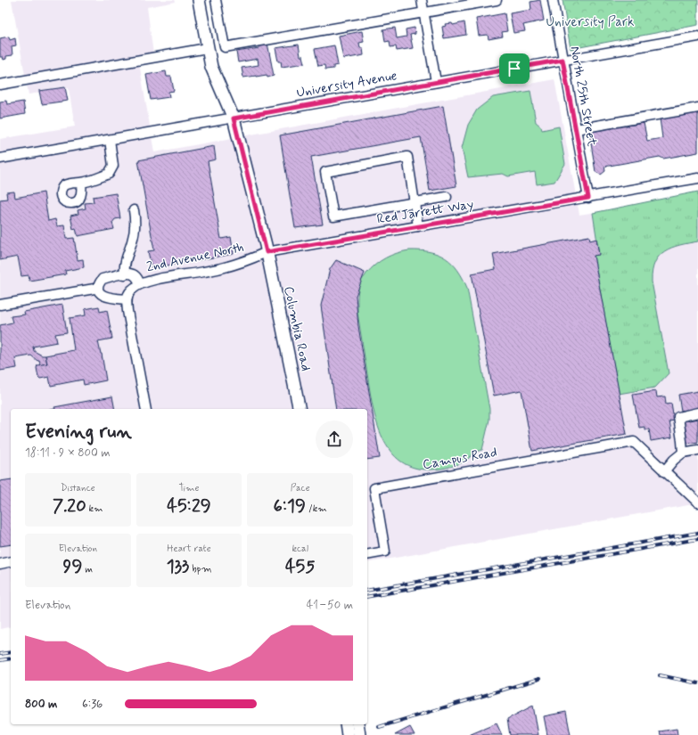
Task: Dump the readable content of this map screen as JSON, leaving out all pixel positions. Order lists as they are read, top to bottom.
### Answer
{
  "streets": {
    "main road": ["Columbia Road"],
    "street": [
      "University Avenue",
      "North 25th Street",
      "Red Jarrett Way",
      "2nd Avenue North",
      "Campus Road"
    ]
  },
  "crossings": [
    ["University Avenue", "North 25th Street"],
    ["University Avenue", "Columbia Road"],
    ["North 25th Street", "Red Jarrett Way"],
    ["Red Jarrett Way", "2nd Avenue North"],
    ["Red Jarrett Way", "Columbia Road"],
    ["2nd Avenue North", "Columbia Road"]
  ],
  "parks": ["University Park"],
  "page": {
    "heading": ["Evening run", "18:11 · 9 × 800 m"],
    "stats": [
      ["Distance", "7.20 km"],
      ["Time", "45:29"],
      ["Pace", "6:19 /km"],
      ["Elevation", "99 m"],
      ["Heart rate", "133 bpm"],
      ["kcal", "455"]
    ],
    "chart": ["Elevation", "41–50 m"],
    "list": [
      {
        "name": "800 m",
        "note": "6:36"
      }
    ]
  }
}
